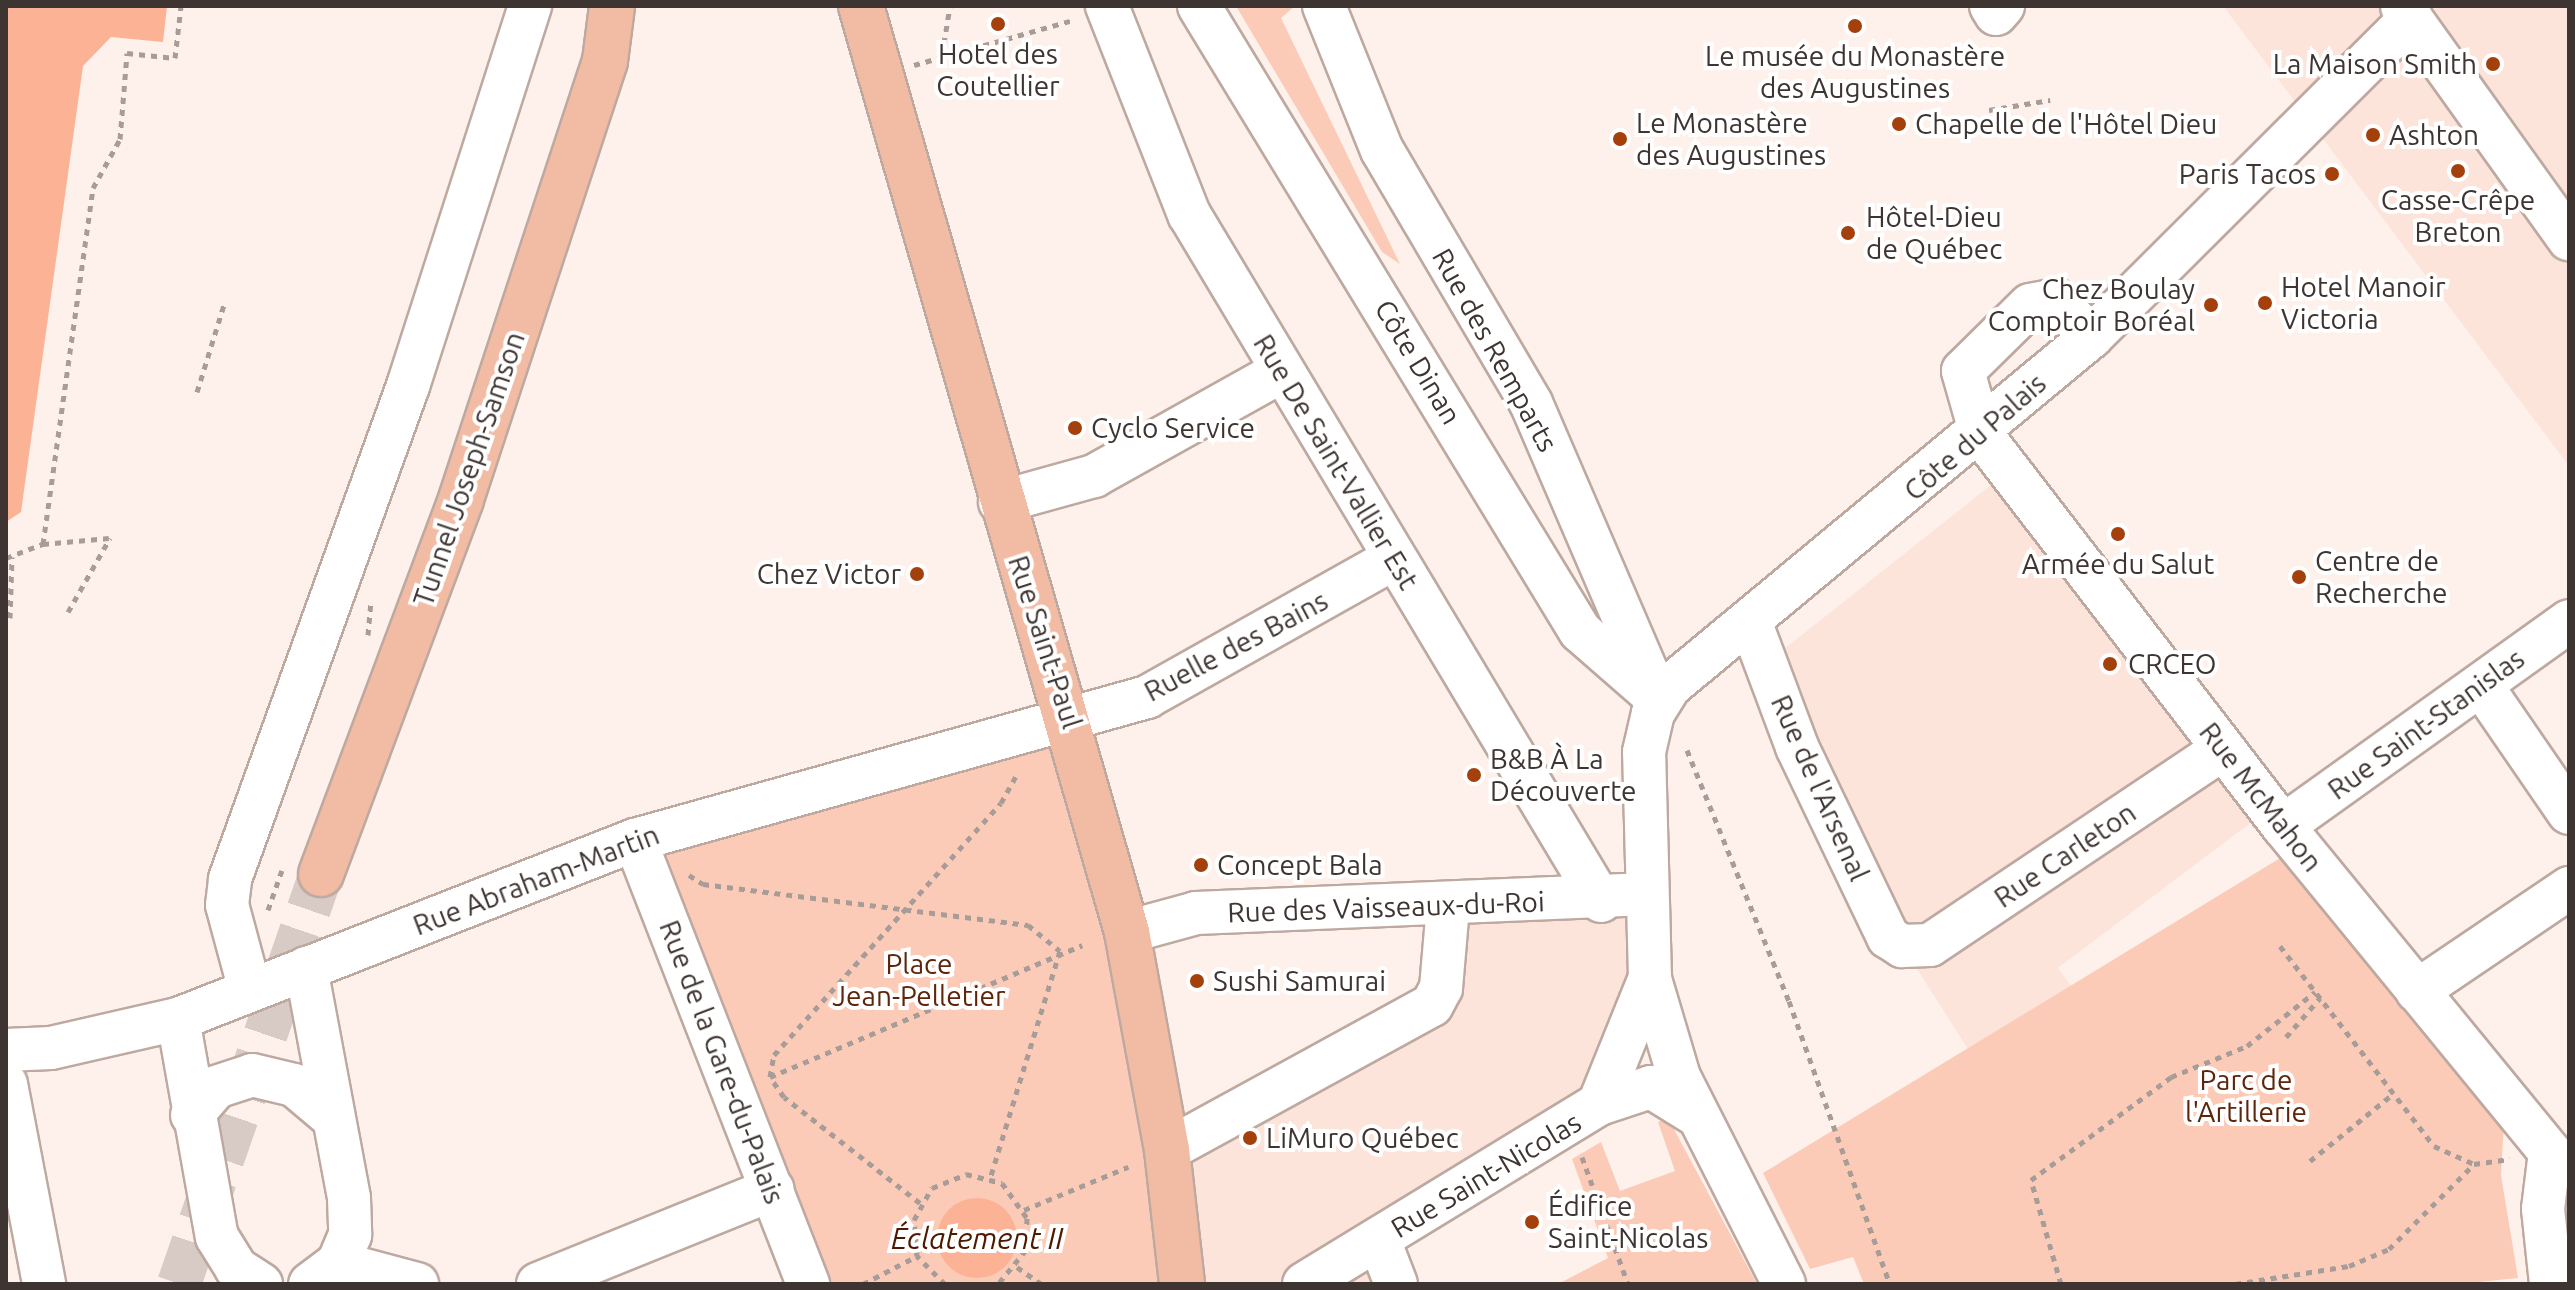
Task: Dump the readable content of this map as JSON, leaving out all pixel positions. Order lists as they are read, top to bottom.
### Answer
{
  "streets": {
    "main road": ["Tunnel Joseph-Samson", "Rue Saint-Paul"],
    "street": [
      "Rue des Remparts",
      "Côte Dinan",
      "Côte du Palais",
      "Rue De Saint-Vallier Est",
      "Ruelle des Bains",
      "Rue Saint-Stanislas",
      "Rue de l'Arsenal",
      "Rue McMahon",
      "Rue Carleton",
      "Rue Abraham-Martin",
      "Rue des Vaisseaux-du-Roi",
      "Rue de la Gare-du-Palais",
      "Rue Saint-Nicolas"
    ]
  },
  "crossings": [
    ["Rue des Remparts", "Côte Dinan"],
    ["Rue des Remparts", "Côte du Palais"],
    ["Côte Dinan", "Côte du Palais"],
    ["Côte du Palais", "Rue de l'Arsenal"],
    ["Côte du Palais", "Rue McMahon"],
    ["Rue De Saint-Vallier Est", "Ruelle des Bains"],
    ["Rue De Saint-Vallier Est", "Rue des Vaisseaux-du-Roi"],
    ["Rue Saint-Paul", "Ruelle des Bains"],
    ["Rue Saint-Paul", "Rue Abraham-Martin"],
    ["Rue Saint-Paul", "Rue des Vaisseaux-du-Roi"],
    ["Ruelle des Bains", "Rue Abraham-Martin"],
    ["Rue Saint-Stanislas", "Rue McMahon"],
    ["Rue de l'Arsenal", "Rue Carleton"],
    ["Rue McMahon", "Rue Carleton"],
    ["Rue Abraham-Martin", "Rue de la Gare-du-Palais"],
    ["Rue des Vaisseaux-du-Roi", "Rue Saint-Nicolas"]
  ],
  "water": ["Éclatement II"],
  "parks": ["Place Jean-Pelletier", "Parc de l'Artillerie"],
  "places": [
    "Hotel des Coutellier",
    "Le musée du Monastère des Augustines",
    "La Maison Smith",
    "Chapelle de l'Hôtel Dieu",
    "Ashton",
    "Le Monastère des Augustines",
    "Casse-Crêpe Breton",
    "Paris Tacos",
    "Hôtel-Dieu de Québec",
    "Hotel Manoir Victoria",
    "Chez Boulay Comptoir Boréal",
    "Cyclo Service",
    "Armée du Salut",
    "Chez Victor",
    "Centre de Recherche",
    "CRCEO",
    "B&B À La Découverte",
    "Concept Bala",
    "Sushi Samurai",
    "LiMuro Québec",
    "Édifice Saint-Nicolas"
  ]
}
